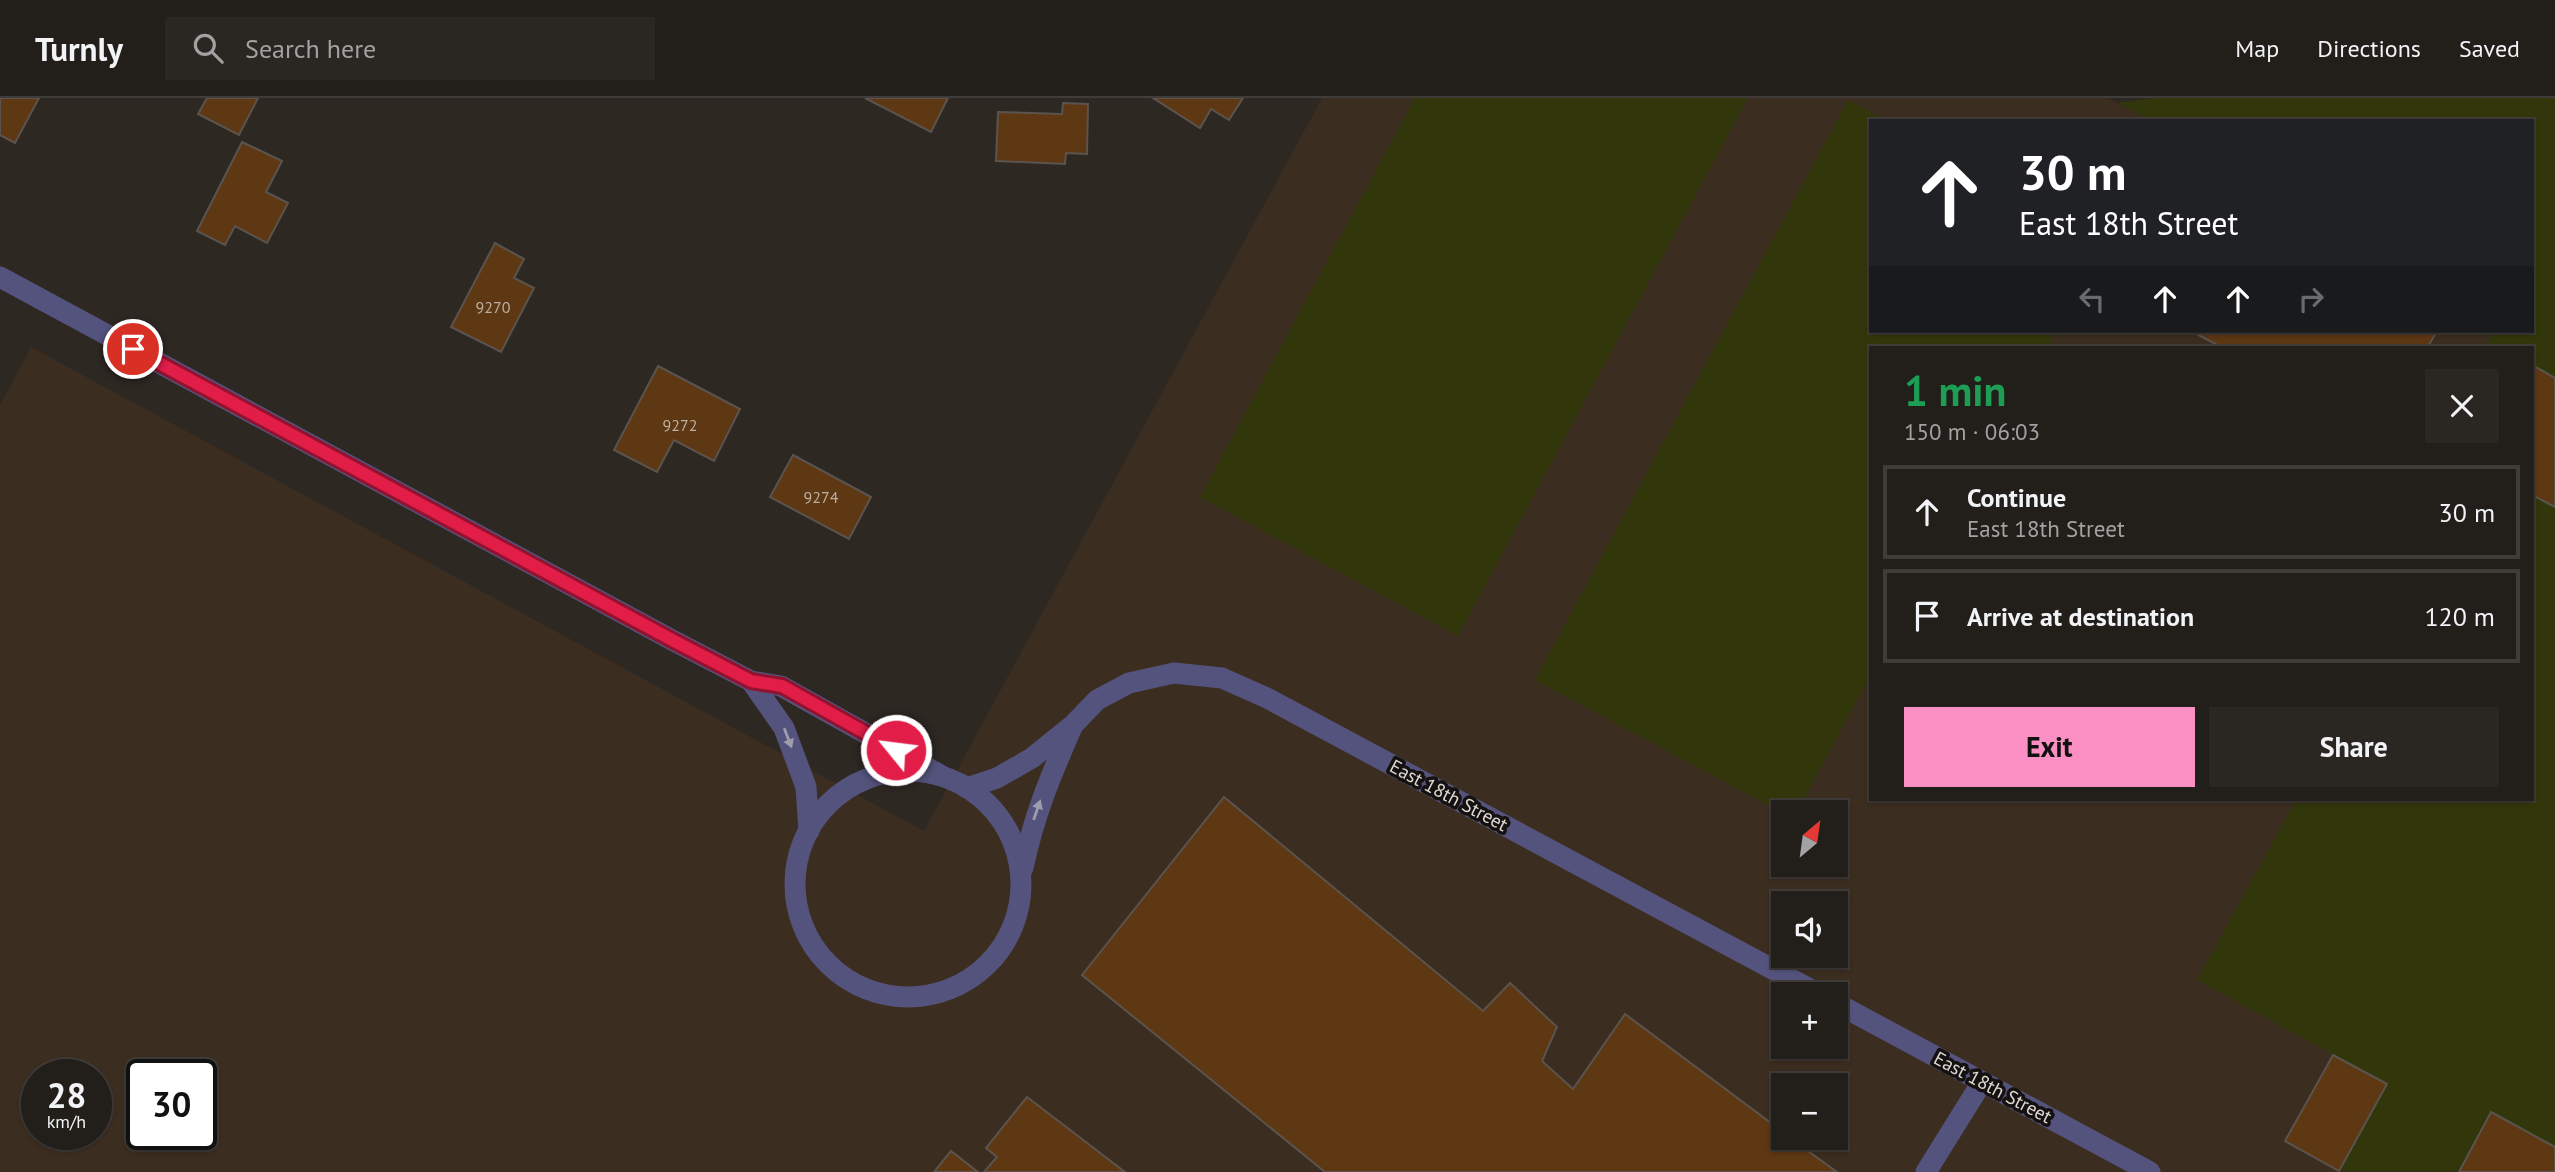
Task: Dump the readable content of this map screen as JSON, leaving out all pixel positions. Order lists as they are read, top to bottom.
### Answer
{
  "streets": {
    "street": ["East 18th Street"]
  },
  "house_numbers": ["9270", "9272", "9274"],
  "north": "top right",
  "page": {
    "header": "Turnly",
    "search": "Search here",
    "nav": ["Map", "Directions", "Saved"],
    "turn": ["30 m", "East 18th Street"],
    "heading": ["1 min", "150 m · 06:03"],
    "list": [
      {
        "name": "Continue",
        "note": "East 18th Street",
        "value": "30 m"
      },
      {
        "name": "Arrive at destination",
        "value": "120 m"
      }
    ],
    "buttons": ["Exit", "Share"],
    "map_buttons": ["+", "−"],
    "speed": "28 km/h",
    "limit": "30"
  }
}
